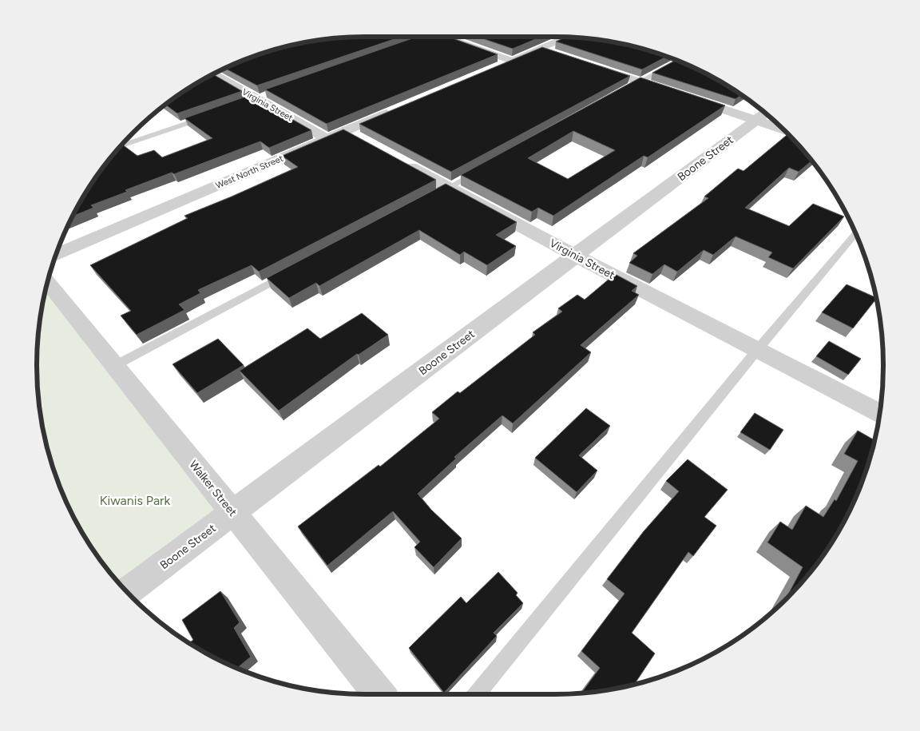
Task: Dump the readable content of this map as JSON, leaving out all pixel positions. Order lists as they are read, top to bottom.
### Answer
{
  "streets": {
    "street": [
      "Virginia Street",
      "Boone Street",
      "West North Street",
      "Walker Street"
    ]
  },
  "crossings": [
    ["Virginia Street", "Boone Street"],
    ["Virginia Street", "West North Street"],
    ["Boone Street", "Walker Street"]
  ],
  "parks": ["Kiwanis Park"]
}
